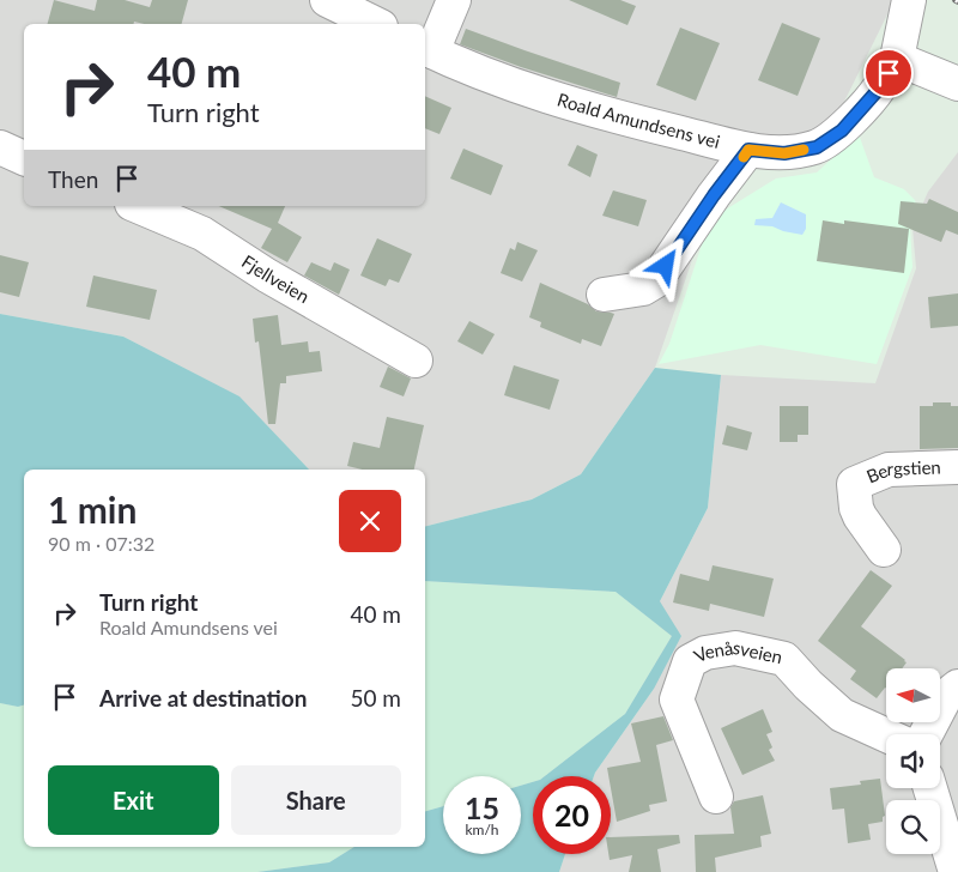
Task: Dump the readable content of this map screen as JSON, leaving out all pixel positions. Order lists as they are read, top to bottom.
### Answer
{
  "streets": {
    "street": [
      "Roald Amundsens vei",
      "Fjellveien",
      "Bergstien",
      "Venåsveien"
    ]
  },
  "north": "left",
  "page": {
    "turn": ["40 m", "Turn right"],
    "then": "Then",
    "heading": ["1 min", "90 m · 07:32"],
    "list": [
      {
        "name": "Turn right",
        "note": "Roald Amundsens vei",
        "value": "40 m"
      },
      {
        "name": "Arrive at destination",
        "value": "50 m"
      }
    ],
    "buttons": ["Exit", "Share"],
    "speed": "15 km/h",
    "limit": "20"
  }
}
